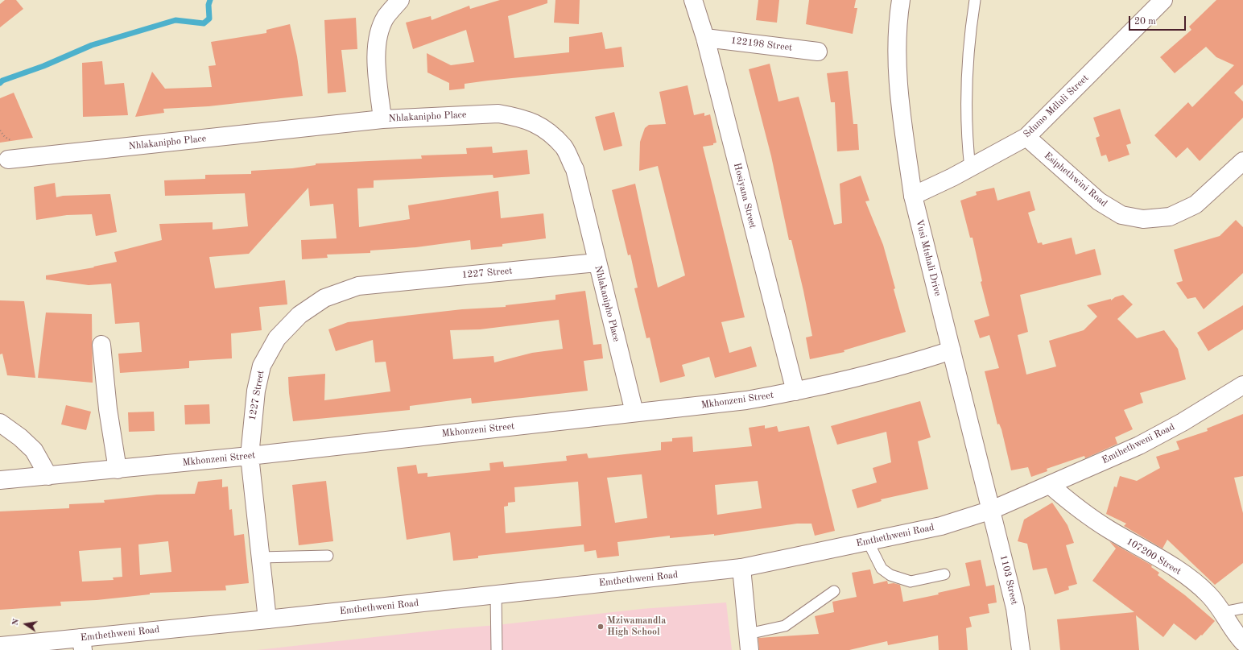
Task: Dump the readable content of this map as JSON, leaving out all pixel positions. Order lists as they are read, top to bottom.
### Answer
{
  "streets": {
    "street": [
      "122198 Street",
      "Sdumo Mdluli Street",
      "Nhlakanipho Place",
      "Esiphethwini Road",
      "Hosiyana Street",
      "Vusi Mtshali Drive",
      "1227 Street",
      "Mkhonzeni Street",
      "Emthethweni Road",
      "107200 Street",
      "1103 Street"
    ]
  },
  "crossings": [
    ["122198 Street", "Hosiyana Street"],
    ["Sdumo Mdluli Street", "Esiphethwini Road"],
    ["Sdumo Mdluli Street", "Vusi Mtshali Drive"],
    ["Nhlakanipho Place", "1227 Street"],
    ["Nhlakanipho Place", "Mkhonzeni Street"],
    ["Hosiyana Street", "Mkhonzeni Street"],
    ["Vusi Mtshali Drive", "Mkhonzeni Street"],
    ["Vusi Mtshali Drive", "Emthethweni Road"],
    ["Vusi Mtshali Drive", "1103 Street"],
    ["1227 Street", "Mkhonzeni Street"],
    ["1227 Street", "Emthethweni Road"],
    ["Emthethweni Road", "107200 Street"],
    ["Emthethweni Road", "1103 Street"]
  ],
  "places": ["Mziwamandla High School"],
  "scale_bar": "20 m",
  "north": "left"
}
